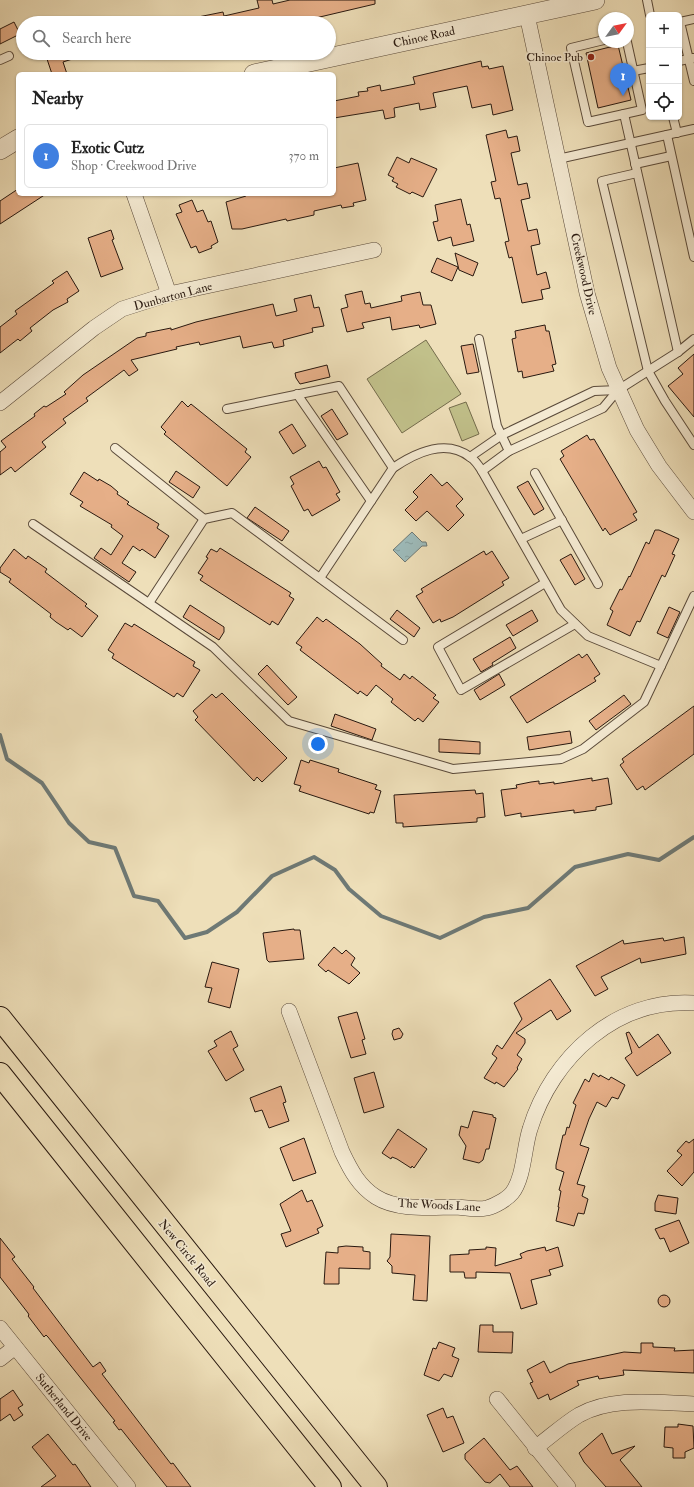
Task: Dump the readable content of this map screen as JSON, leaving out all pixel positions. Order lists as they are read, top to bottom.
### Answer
{
  "streets": {
    "highway": ["New Circle Road"],
    "street": [
      "Chinoe Road",
      "Creekwood Drive",
      "Dunbarton Lane",
      "The Woods Lane",
      "Sutherland Drive"
    ]
  },
  "crossings": [
    ["Chinoe Road", "Creekwood Drive"]
  ],
  "places": ["Chinoe Pub"],
  "north": "top right",
  "page": {
    "map_buttons": ["+", "−"],
    "search": "Search here",
    "pins": "1",
    "heading": "Nearby",
    "list": [
      {
        "mark": "1",
        "name": "Exotic Cutz",
        "note": "Shop · Creekwood Drive",
        "value": "370 m"
      }
    ]
  }
}
